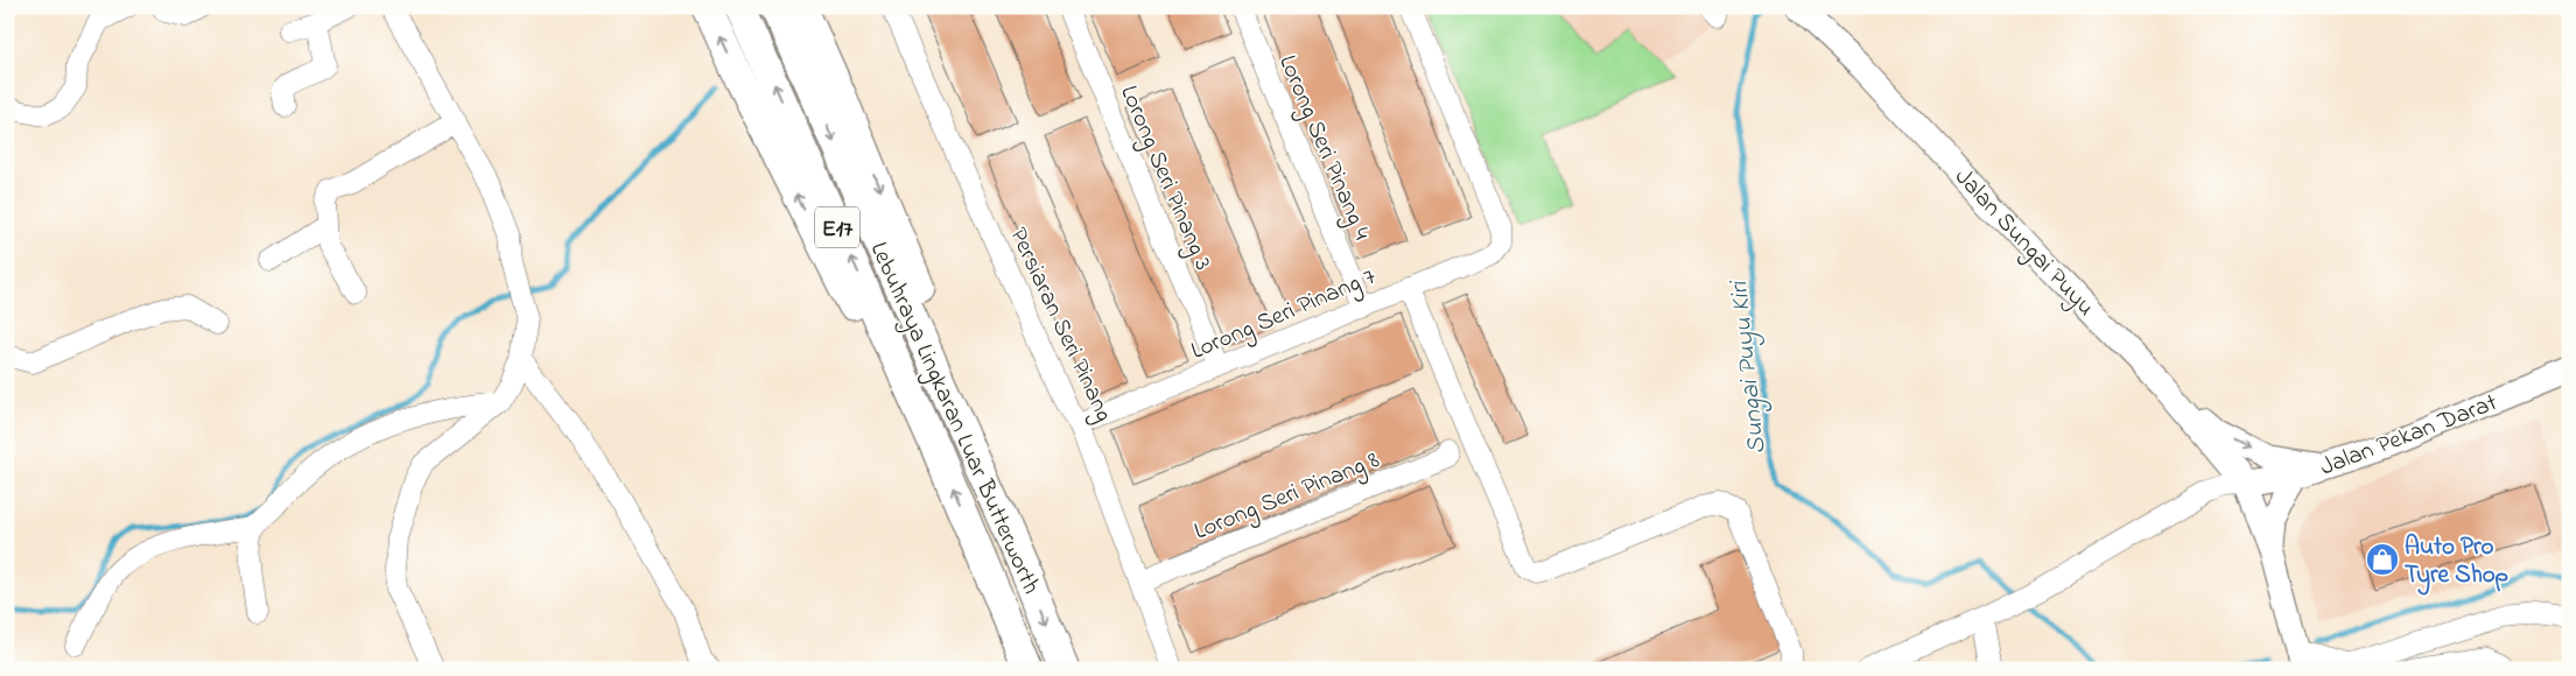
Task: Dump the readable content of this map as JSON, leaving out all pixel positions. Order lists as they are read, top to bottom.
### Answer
{
  "streets": {
    "highway": ["E17", "Lebuhraya Lingkaran Luar Butterworth"],
    "main road": ["Jalan Sungai Puyu", "Jalan Pekan Darat"],
    "street": [
      "Lorong Seri Pinang 4",
      "Lorong Seri Pinang 3",
      "Lorong Seri Pinang 7",
      "Persiaran Seri Pinang",
      "Lorong Seri Pinang 8"
    ]
  },
  "crossings": [
    ["Lorong Seri Pinang 4", "Lorong Seri Pinang 7"],
    ["Lorong Seri Pinang 3", "Lorong Seri Pinang 7"],
    ["Jalan Sungai Puyu", "Jalan Pekan Darat"],
    ["Lorong Seri Pinang 7", "Persiaran Seri Pinang"],
    ["Persiaran Seri Pinang", "Lorong Seri Pinang 8"]
  ],
  "water": ["Sungai Puyu Kiri"],
  "places": {
    "shop": ["Auto Pro Tyre Shop"]
  }
}
